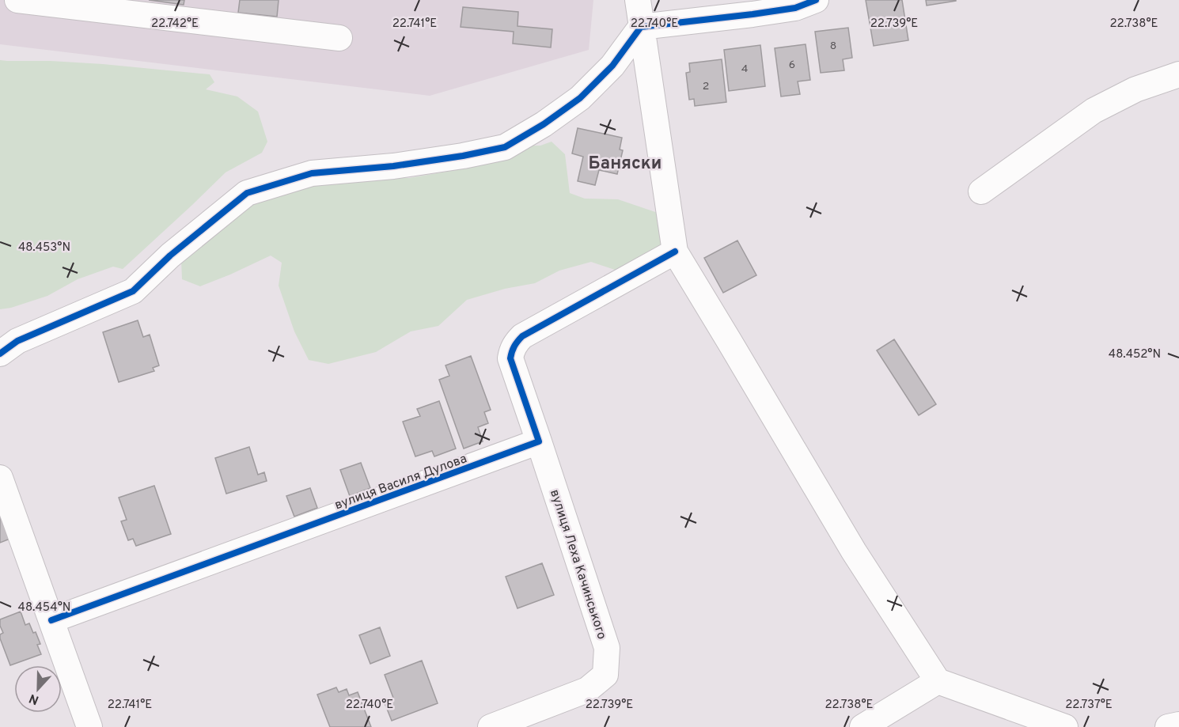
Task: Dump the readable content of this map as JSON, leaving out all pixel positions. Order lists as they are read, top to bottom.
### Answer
{
  "streets": {
    "street": ["вулиця Василя Дулова", "вулиця Леха Качинського"]
  },
  "crossings": [
    ["вулиця Василя Дулова", "вулиця Леха Качинського"]
  ],
  "districts": ["Баняски"],
  "house_numbers": [
    "8",
    "6",
    "4",
    "2"
  ],
  "north": "bottom",
  "coordinates": [
    "22.742°E",
    "22.741°E",
    "22.740°E",
    "22.739°E",
    "22.738°E",
    "48.453°N",
    "48.452°N",
    "48.454°N",
    "22.737°E"
  ]
}
